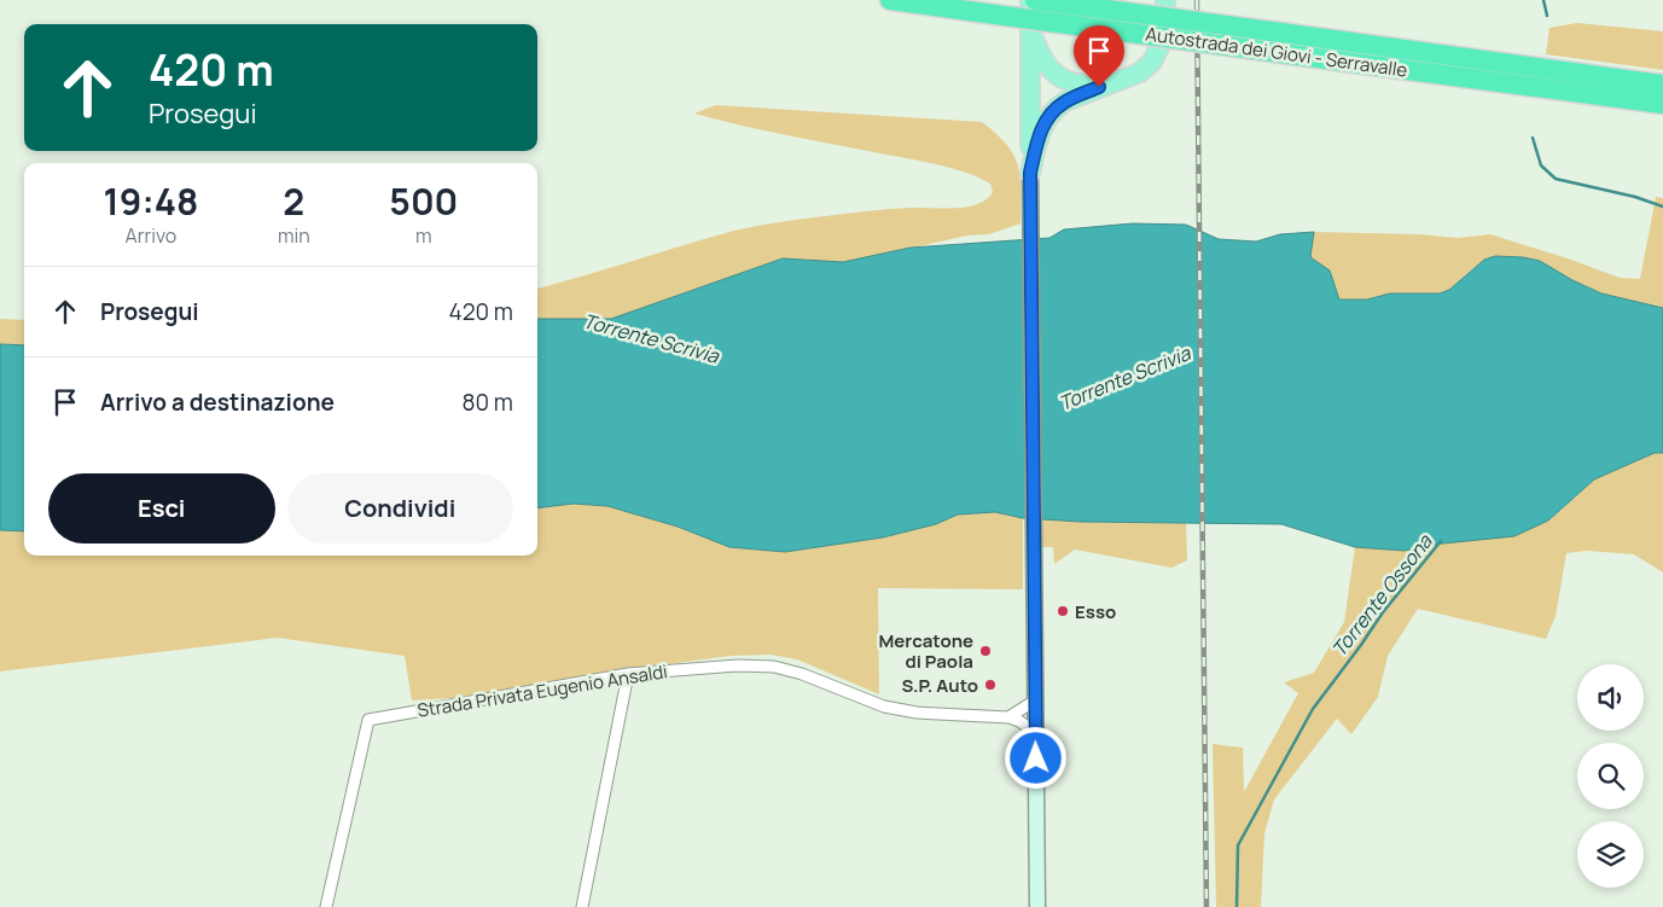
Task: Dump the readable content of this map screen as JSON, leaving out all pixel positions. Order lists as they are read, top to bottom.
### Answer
{
  "streets": {
    "highway": ["Autostrada dei Giovi - Serravalle"],
    "street": ["Strada Privata Eugenio Ansaldi"]
  },
  "water": ["Torrente Scrivia", "Torrente Ossona"],
  "places": ["Esso", "Mercatone di Paola", "S.P. Auto"],
  "page": {
    "turn": ["420 m", "Prosegui"],
    "eta": [
      "19:48",
      "Arrivo",
      "2",
      "min",
      "500",
      "m"
    ],
    "list": [
      {
        "name": "Prosegui",
        "value": "420 m"
      },
      {
        "name": "Arrivo a destinazione",
        "value": "80 m"
      }
    ],
    "buttons": ["Esci", "Condividi"]
  }
}
